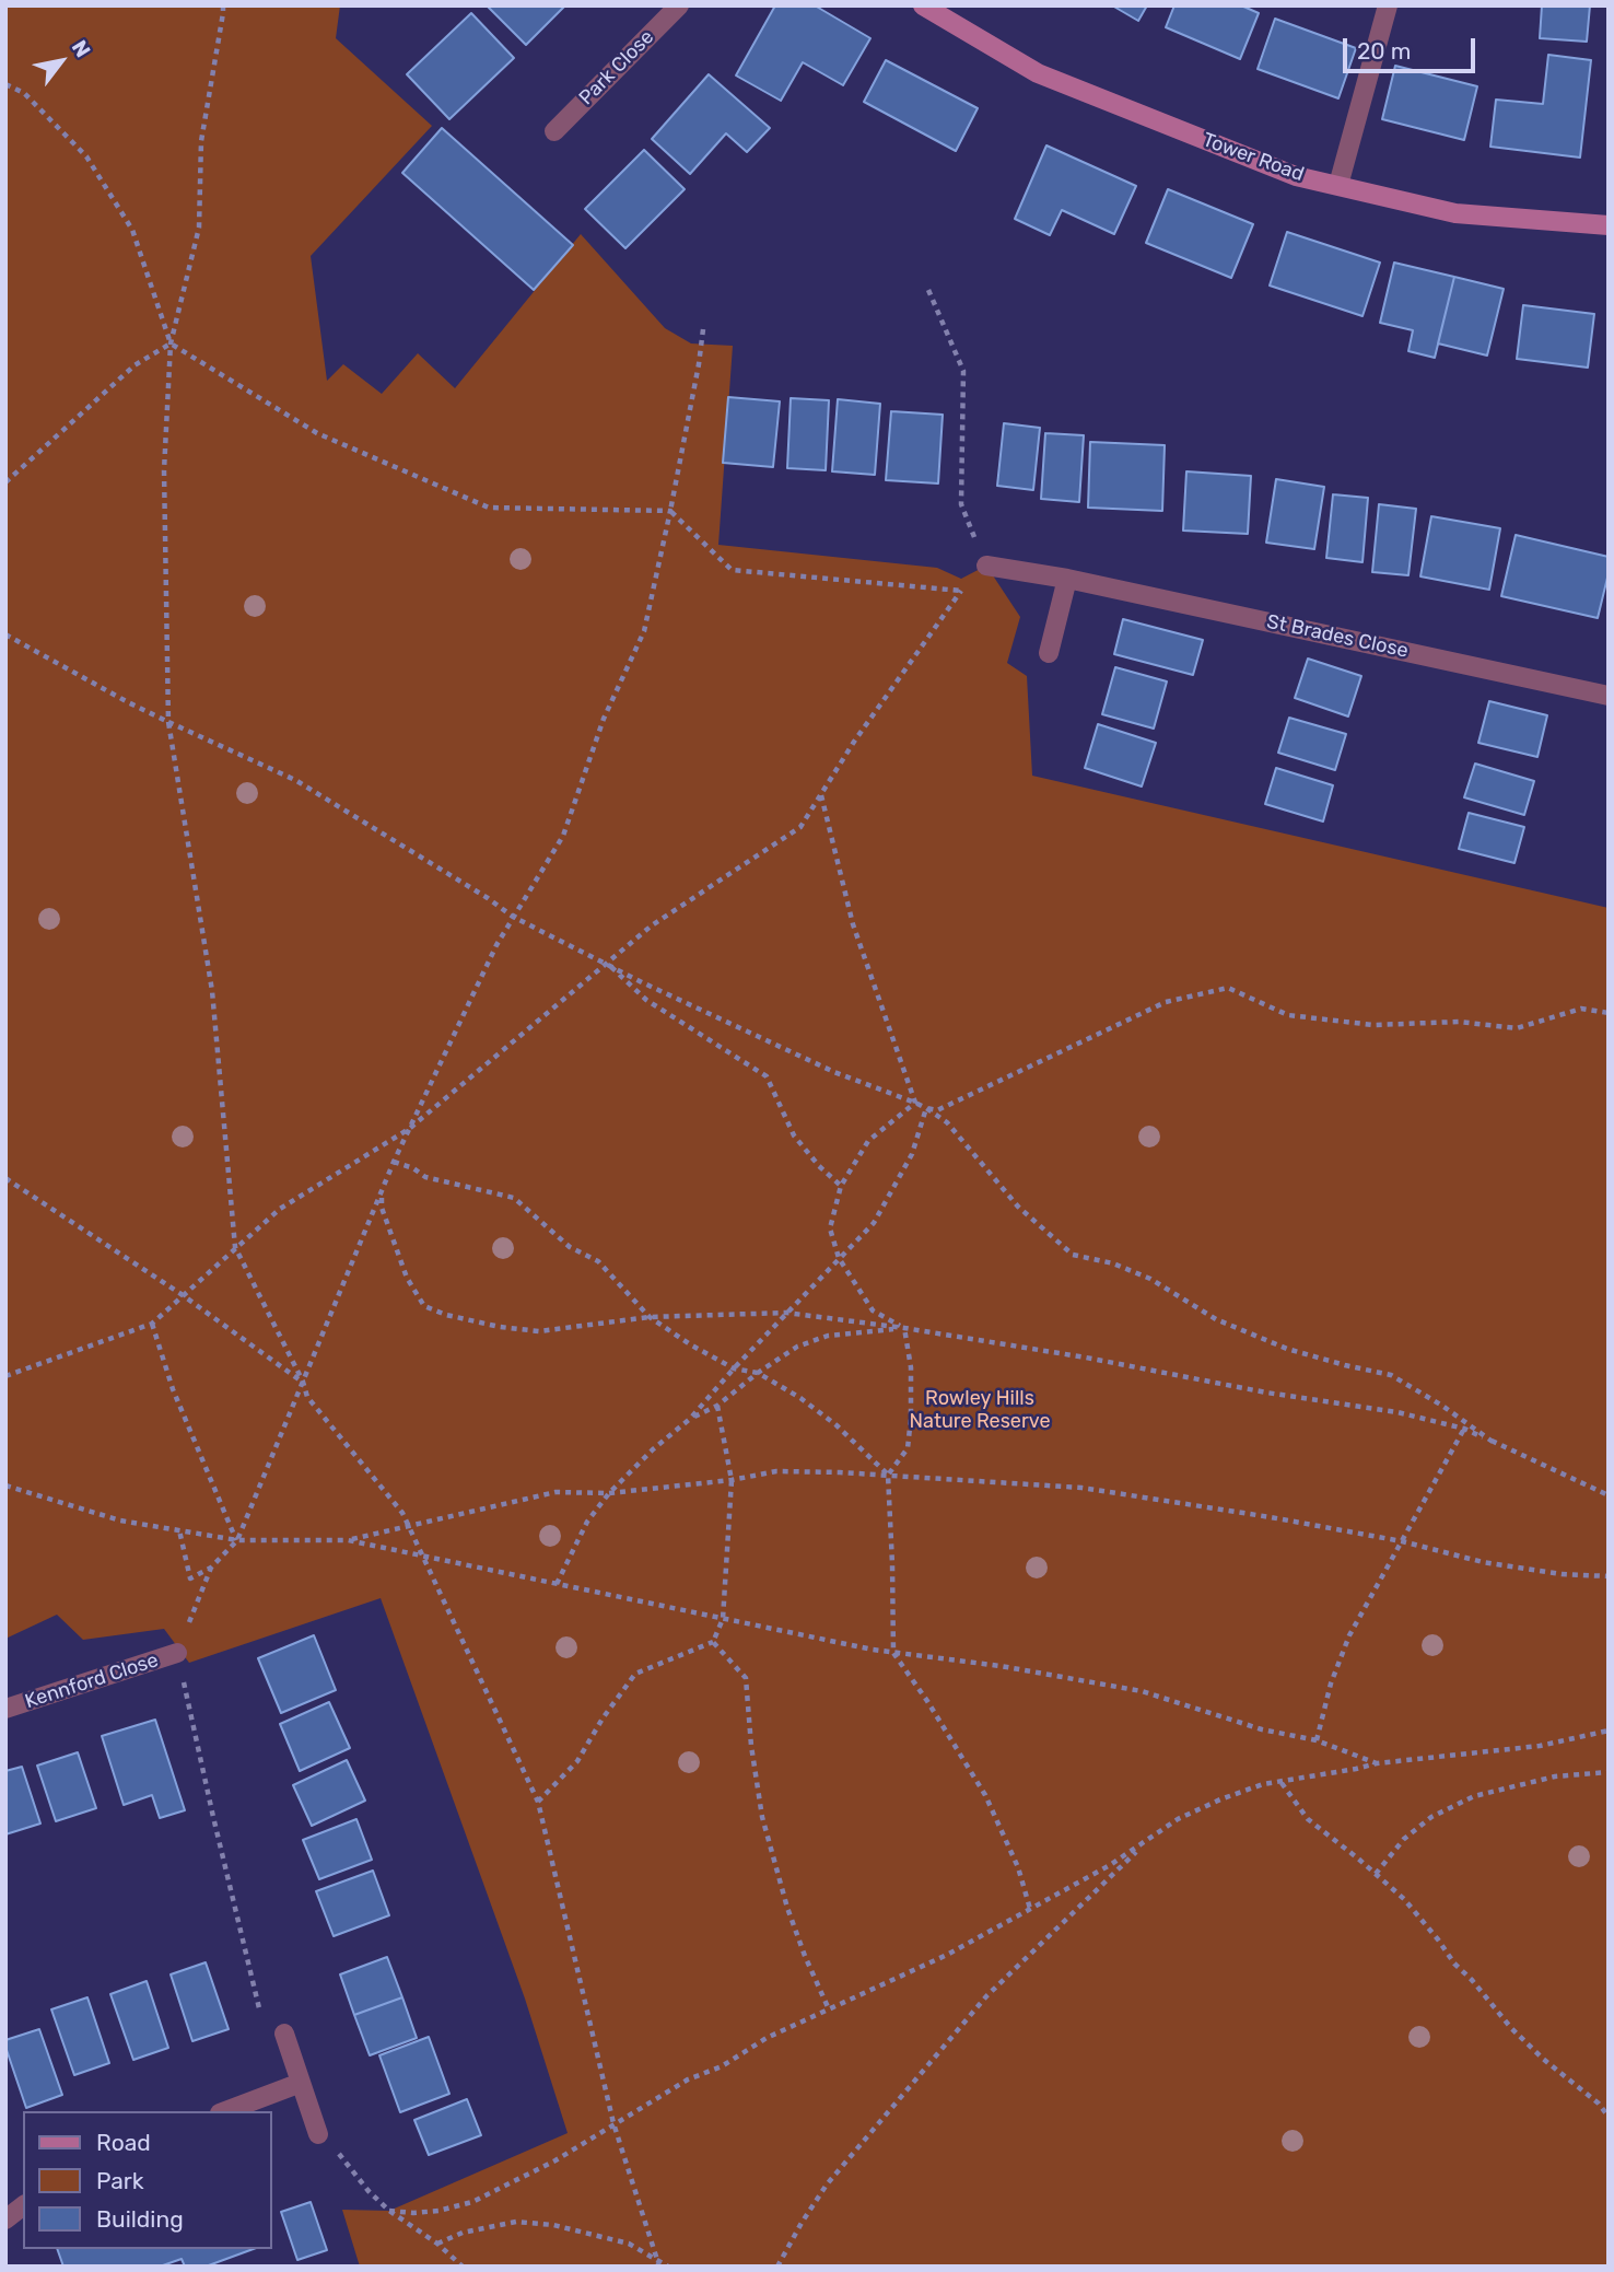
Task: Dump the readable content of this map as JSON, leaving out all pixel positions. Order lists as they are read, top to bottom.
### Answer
{
  "streets": {
    "street": [
      "Park Close",
      "Tower Road",
      "St Brades Close",
      "Kennford Close"
    ]
  },
  "parks": ["Rowley Hills Nature Reserve"],
  "legend": ["Road", "Park", "Building"],
  "scale_bar": "20 m",
  "north": "top right"
}
